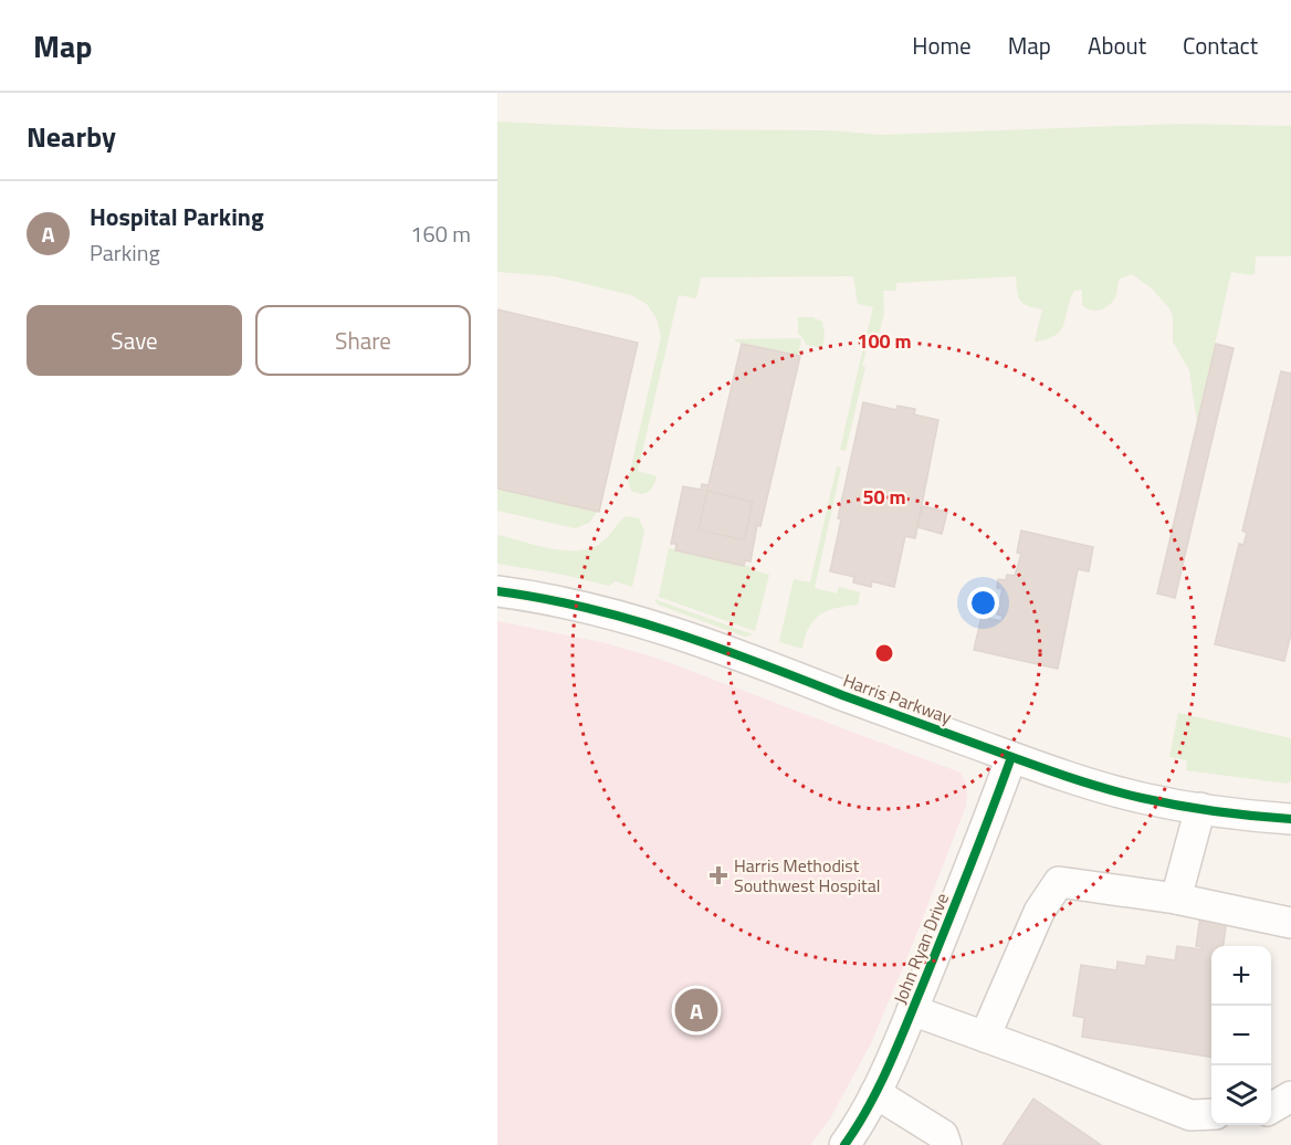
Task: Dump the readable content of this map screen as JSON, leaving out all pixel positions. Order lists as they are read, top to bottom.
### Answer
{
  "streets": {
    "street": ["Harris Parkway", "John Ryan Drive"]
  },
  "crossings": [
    ["Harris Parkway", "John Ryan Drive"]
  ],
  "places": {
    "health": ["Harris Methodist Southwest Hospital"]
  },
  "page": {
    "header": "Map",
    "nav": [
      "Home",
      "Map",
      "About",
      "Contact"
    ],
    "heading": "Nearby",
    "list": [
      {
        "mark": "A",
        "name": "Hospital Parking",
        "note": "Parking",
        "value": "160 m"
      }
    ],
    "buttons": ["Save", "Share"],
    "map_buttons": ["+", "−"],
    "pins": "A"
  },
  "rings": ["100 m", "50 m"]
}
